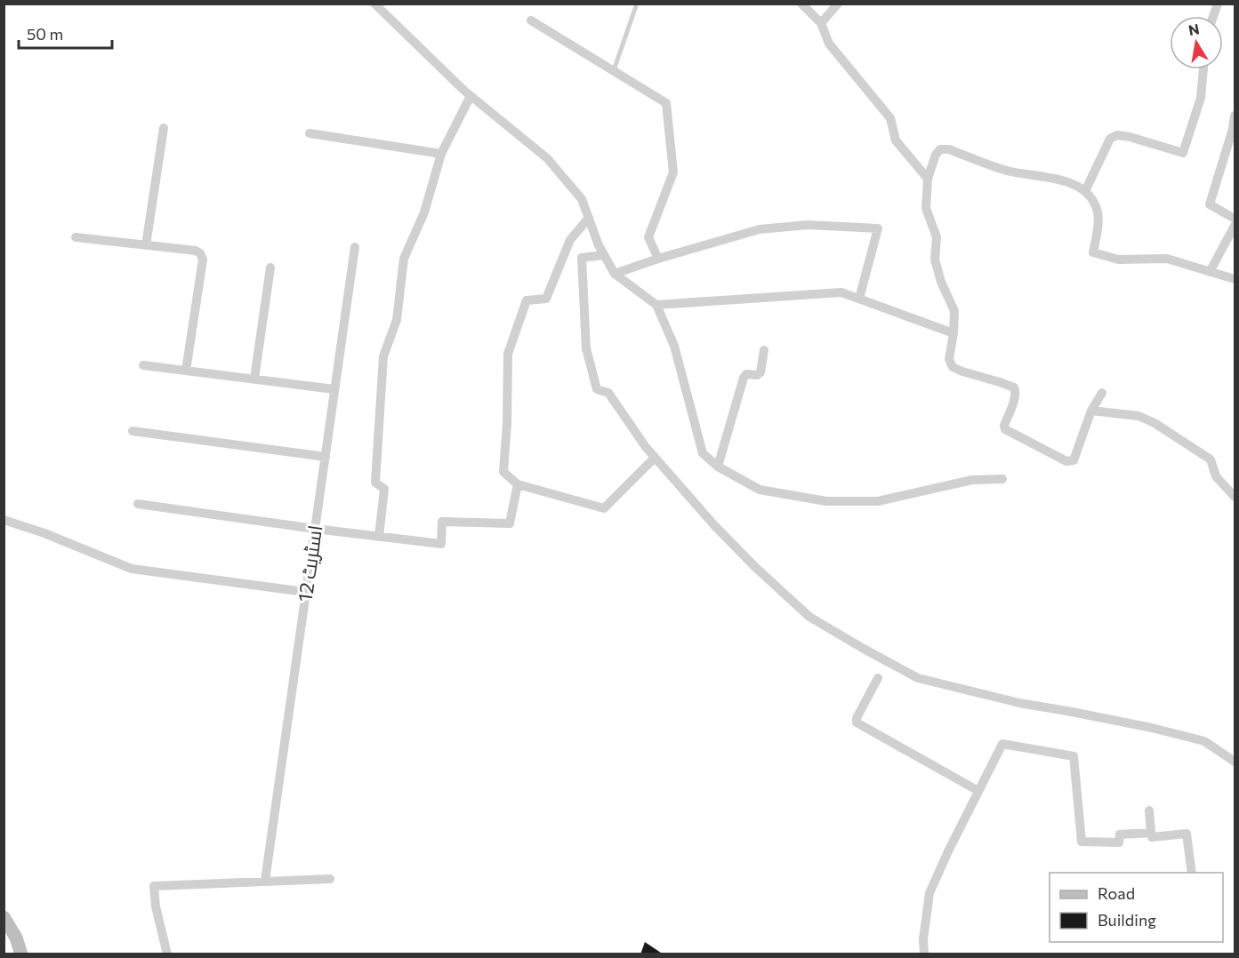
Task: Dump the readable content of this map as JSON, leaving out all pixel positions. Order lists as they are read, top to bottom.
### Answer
{
  "streets": {
    "street": ["اسٹریٹ 12"]
  },
  "legend": ["Road", "Building"],
  "scale_bar": "50 m",
  "north": "top"
}
